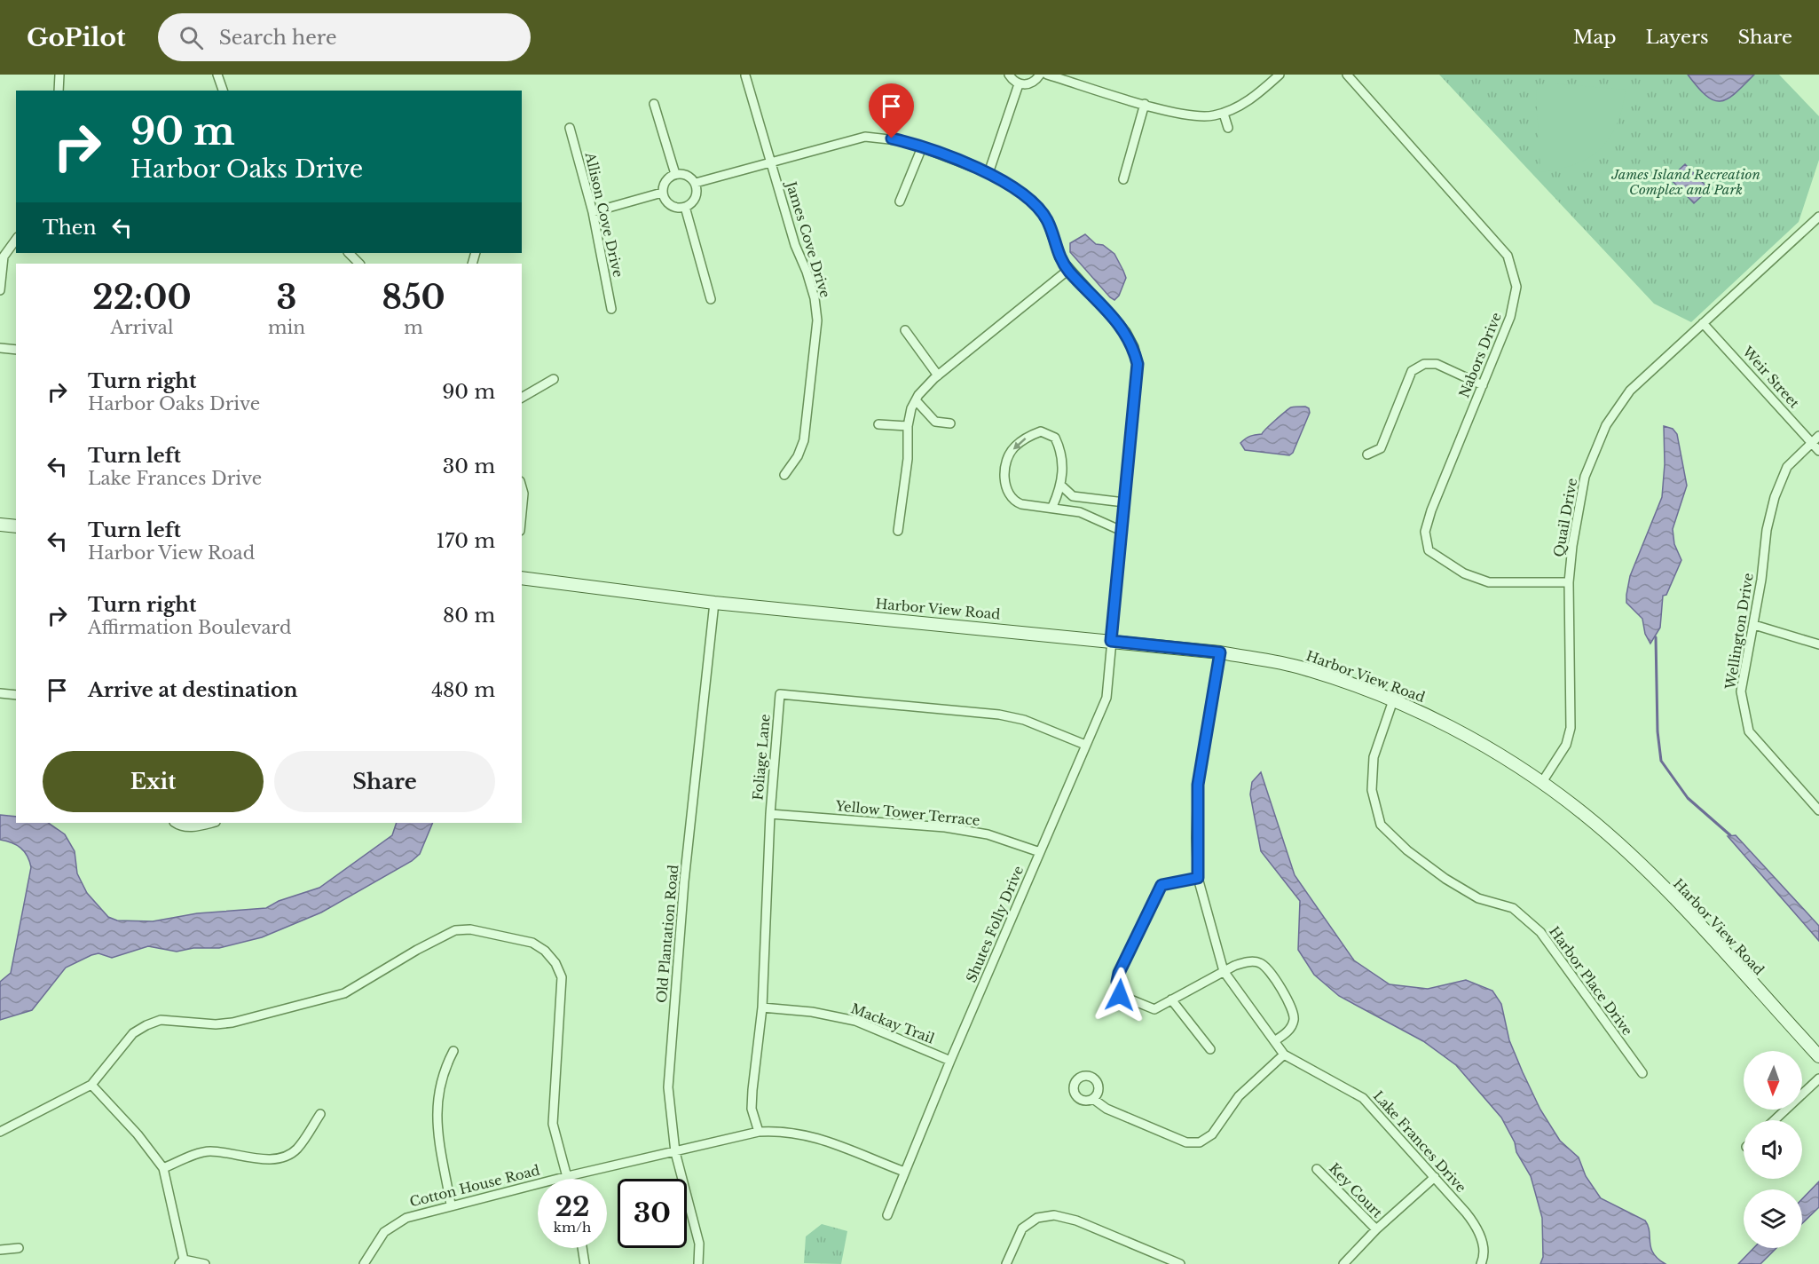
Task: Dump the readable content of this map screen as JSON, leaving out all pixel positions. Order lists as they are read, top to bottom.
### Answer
{
  "streets": {
    "main road": ["Harbor View Road"],
    "street": [
      "Allison Cove Drive",
      "James Cove Drive",
      "Nabors Drive",
      "Weir Street",
      "Quail Drive",
      "Wellington Drive",
      "Foliage Lane",
      "Yellow Tower Terrace",
      "Shutes Folly Drive",
      "Old Plantation Road",
      "Harbor Place Drive",
      "Mackay Trail",
      "Lake Frances Drive",
      "Cotton House Road",
      "Key Court"
    ]
  },
  "crossings": [
    ["James Cove Drive", "Shutes Folly Drive"],
    ["Nabors Drive", "Quail Drive"],
    ["Weir Street", "Quail Drive"],
    ["Weir Street", "Wellington Drive"],
    ["Quail Drive", "Harbor View Road"],
    ["Harbor View Road", "Shutes Folly Drive"],
    ["Harbor View Road", "Old Plantation Road"],
    ["Harbor View Road", "Harbor Place Drive"],
    ["Harbor View Road", "Lake Frances Drive"],
    ["Foliage Lane", "Yellow Tower Terrace"],
    ["Foliage Lane", "Shutes Folly Drive"],
    ["Foliage Lane", "Mackay Trail"],
    ["Foliage Lane", "Cotton House Road"],
    ["Yellow Tower Terrace", "Shutes Folly Drive"],
    ["Shutes Folly Drive", "Mackay Trail"],
    ["Shutes Folly Drive", "Cotton House Road"],
    ["Old Plantation Road", "Cotton House Road"]
  ],
  "parks": ["James Island Recreation Complex and Park"],
  "north": "bottom",
  "page": {
    "header": "GoPilot",
    "search": "Search here",
    "nav": ["Map", "Layers", "Share"],
    "turn": ["90 m", "Harbor Oaks Drive"],
    "then": "Then",
    "eta": [
      "22:00",
      "Arrival",
      "3",
      "min",
      "850",
      "m"
    ],
    "list": [
      {
        "name": "Turn right",
        "note": "Harbor Oaks Drive",
        "value": "90 m"
      },
      {
        "name": "Turn left",
        "note": "Lake Frances Drive",
        "value": "30 m"
      },
      {
        "name": "Turn left",
        "note": "Harbor View Road",
        "value": "170 m"
      },
      {
        "name": "Turn right",
        "note": "Affirmation Boulevard",
        "value": "80 m"
      },
      {
        "name": "Arrive at destination",
        "value": "480 m"
      }
    ],
    "buttons": ["Exit", "Share"],
    "speed": "22 km/h",
    "limit": "30"
  }
}
